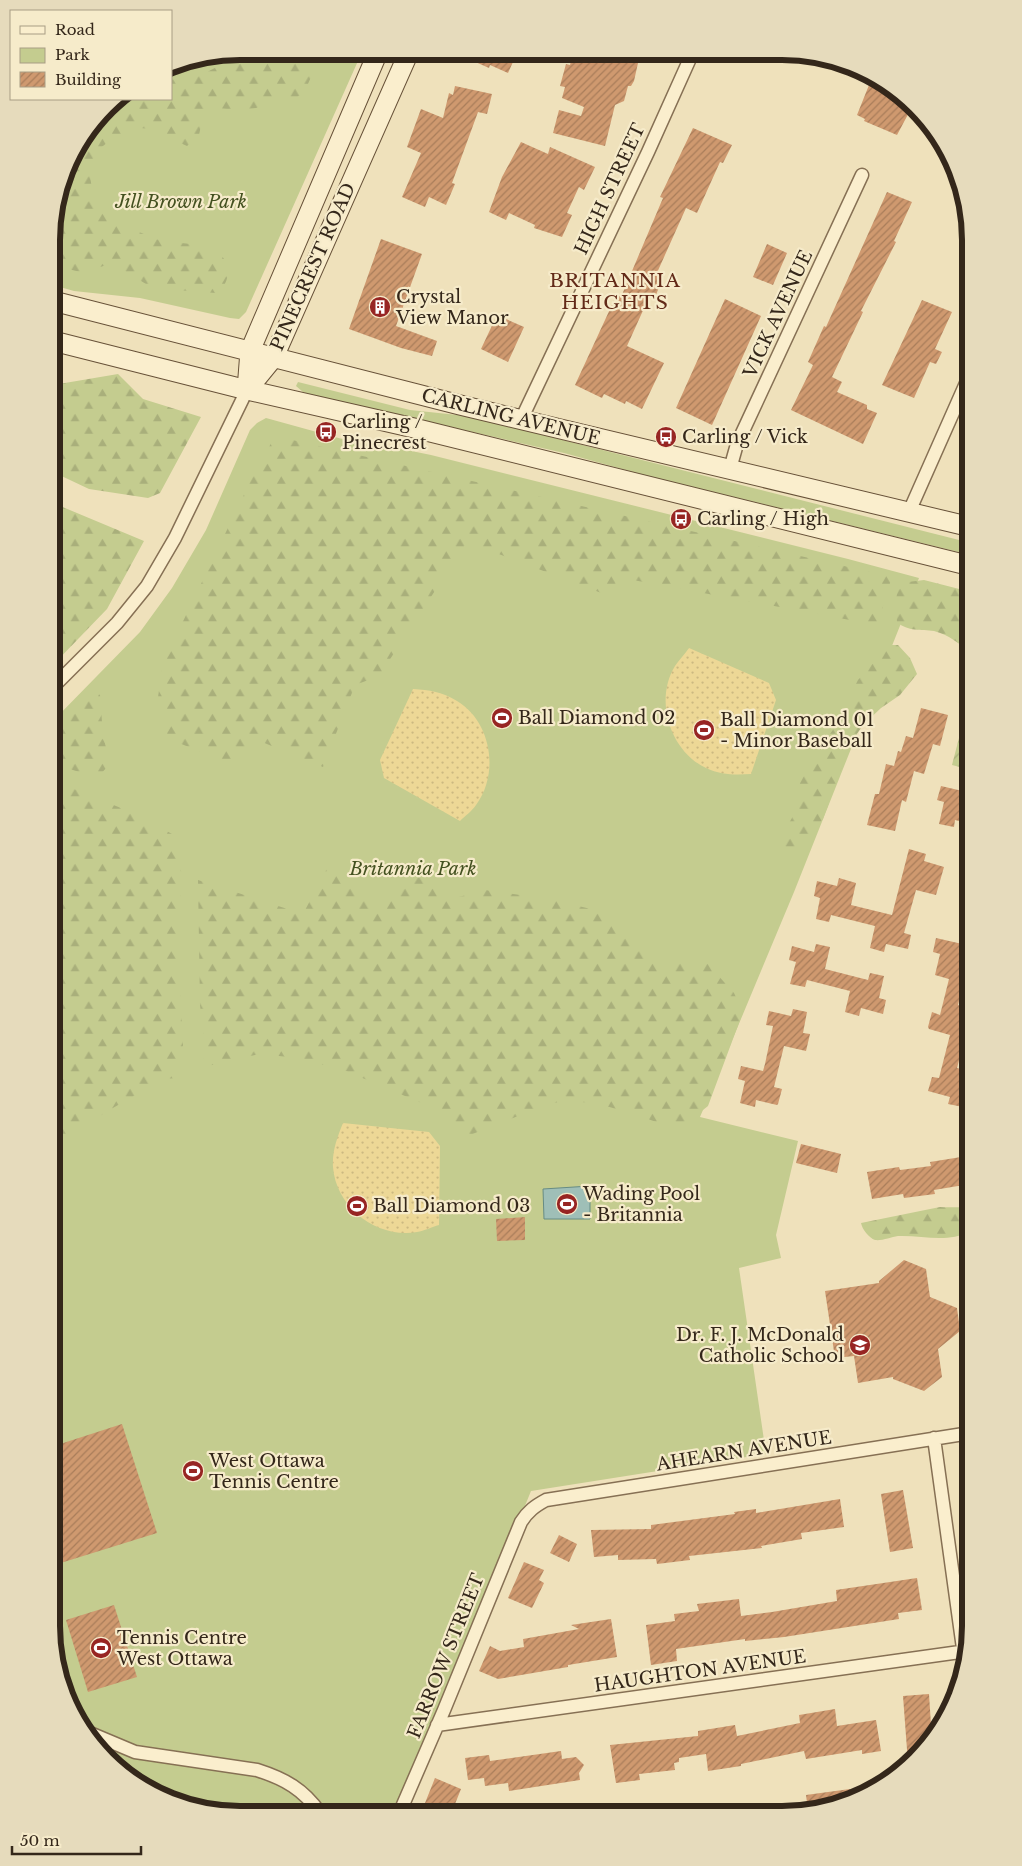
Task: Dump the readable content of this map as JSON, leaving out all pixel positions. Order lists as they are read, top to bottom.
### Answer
{
  "streets": {
    "main road": ["PINECREST ROAD", "CARLING AVENUE"],
    "street": [
      "HIGH STREET",
      "VICK AVENUE",
      "AHEARN AVENUE",
      "FARROW STREET",
      "HAUGHTON AVENUE"
    ]
  },
  "crossings": [
    ["HIGH STREET", "CARLING AVENUE"],
    ["PINECREST ROAD", "CARLING AVENUE"],
    ["VICK AVENUE", "CARLING AVENUE"],
    ["AHEARN AVENUE", "FARROW STREET"],
    ["FARROW STREET", "HAUGHTON AVENUE"]
  ],
  "districts": ["BRITANNIA HEIGHTS"],
  "parks": ["Jill Brown Park", "Britannia Park"],
  "places": {
    "building": ["Crystal View Manor"],
    "bus stop": ["Carling / Pinecrest", "Carling / Vick", "Carling / High"],
    "sports": [
      "Ball Diamond 02",
      "Ball Diamond 01 - Minor Baseball",
      "Wading Pool - Britannia",
      "Ball Diamond 03",
      "West Ottawa Tennis Centre",
      "Tennis Centre West Ottawa"
    ],
    "school or university": ["Dr. F. J. McDonald Catholic School"]
  },
  "legend": ["Road", "Park", "Building"],
  "scale_bar": "50 m"
}
